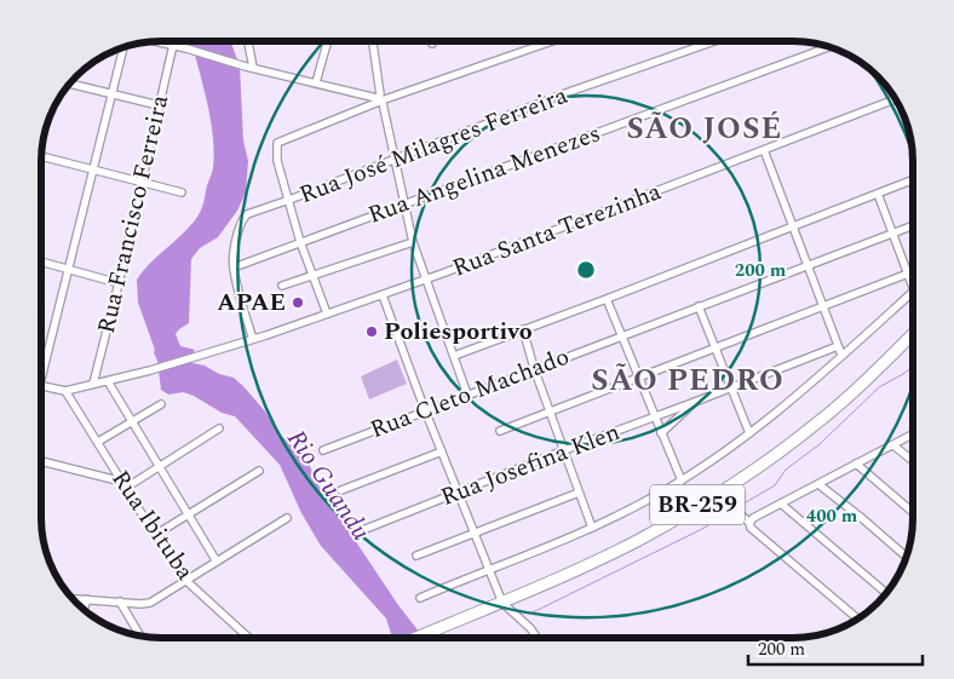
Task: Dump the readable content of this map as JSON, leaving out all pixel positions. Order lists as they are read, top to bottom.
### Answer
{
  "streets": {
    "highway": ["BR-259"],
    "street": [
      "Rua José Milagres Ferreira",
      "Rua Angelina Menezes",
      "Rua Francisco Ferreira",
      "Rua Santa Terezinha",
      "Rua Cleto Machado",
      "Rua Josefina Klen",
      "Rua Ibituba"
    ]
  },
  "crossings": [
    ["Rua José Milagres Ferreira", "Rua Angelina Menezes"],
    ["Rua José Milagres Ferreira", "Rua Santa Terezinha"],
    ["Rua Francisco Ferreira", "Rua Santa Terezinha"],
    ["Rua Santa Terezinha", "Rua Ibituba"]
  ],
  "districts": ["SÃO JOSÉ", "SÃO PEDRO"],
  "water": ["Rio Guandu"],
  "places": ["APAE", "Poliesportivo"],
  "scale_bar": "200 m",
  "rings": ["200 m", "400 m"]
}
